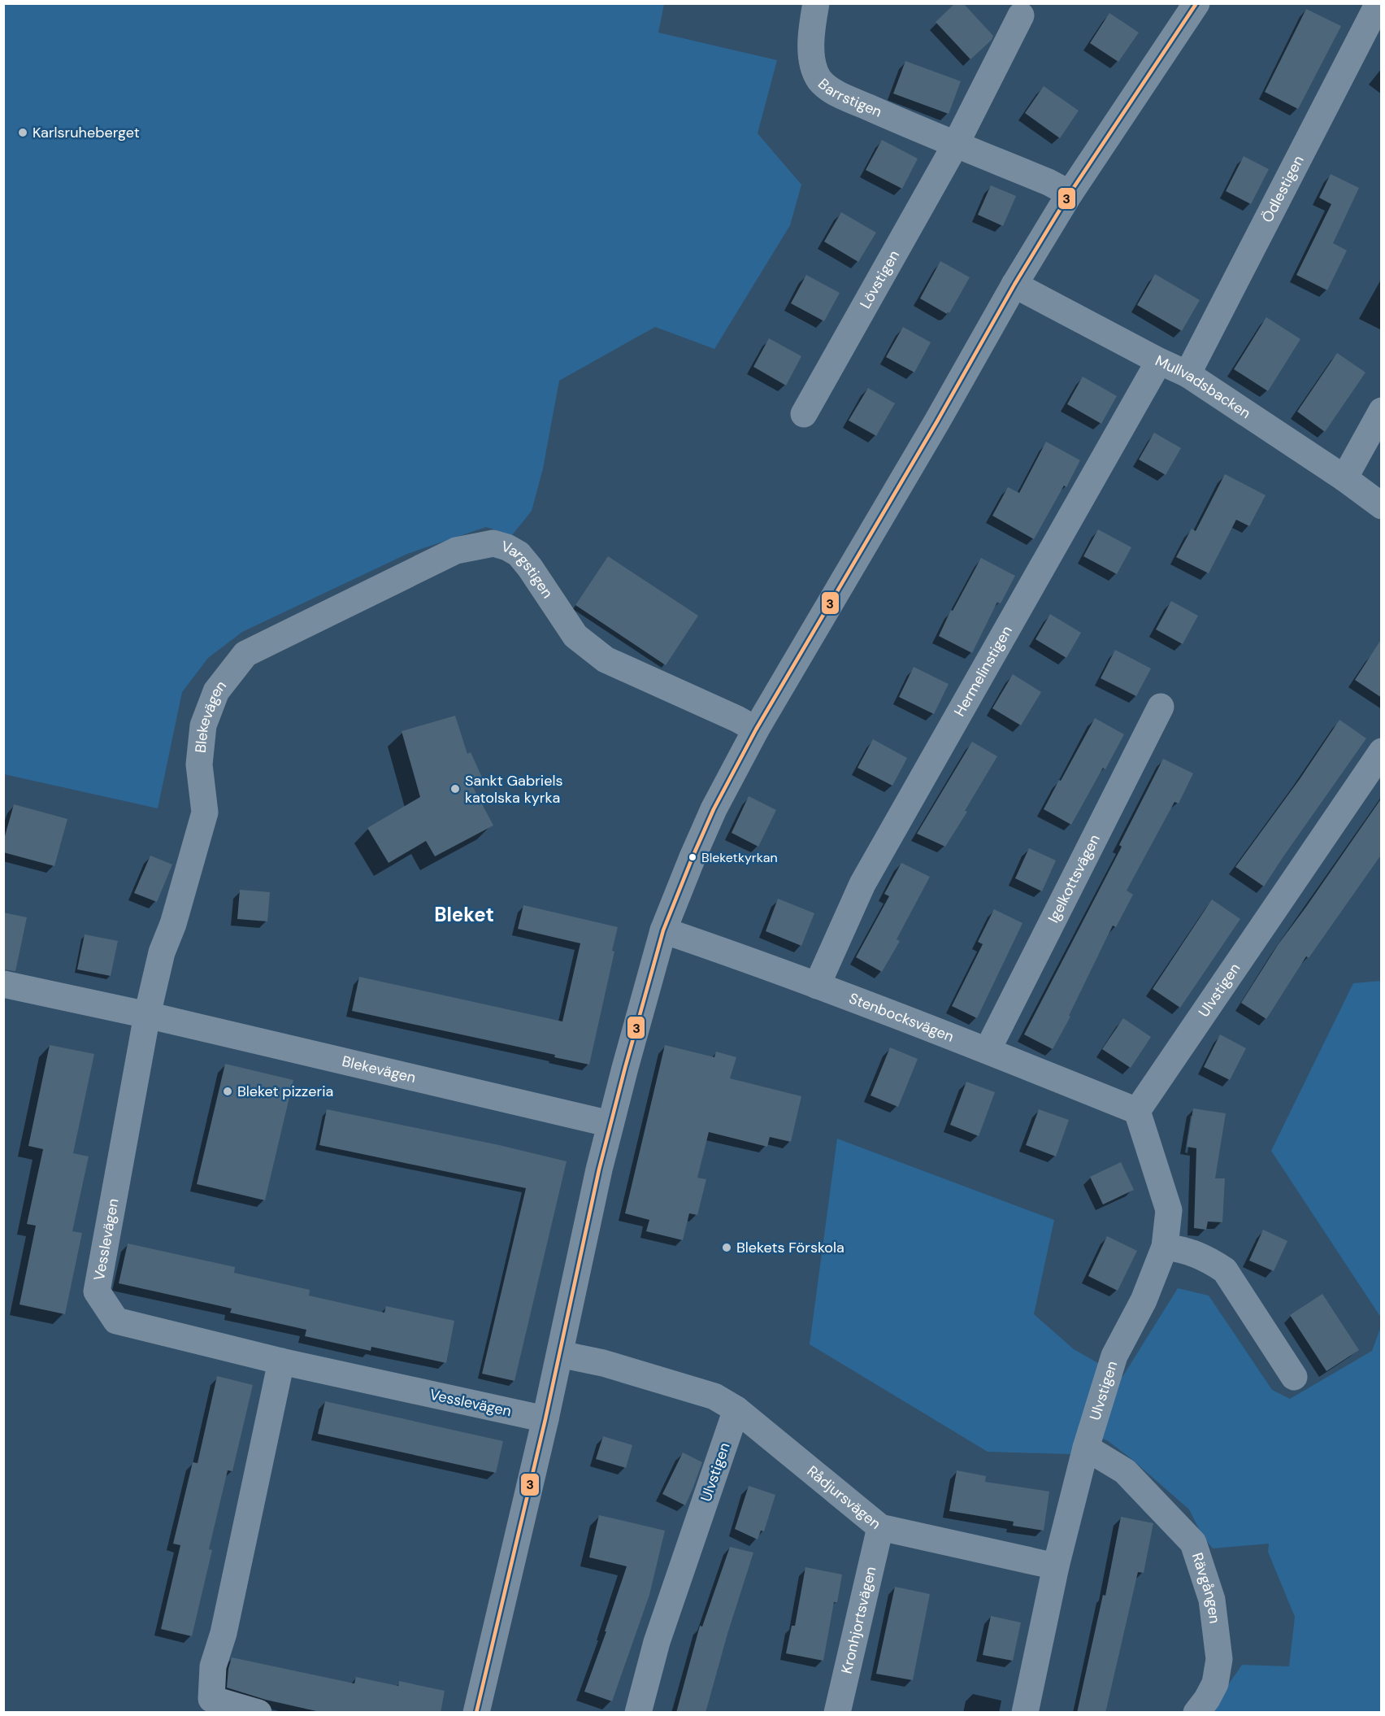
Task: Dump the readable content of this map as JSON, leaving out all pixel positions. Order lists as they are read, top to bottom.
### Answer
{
  "streets": {
    "street": [
      "Barrstigen",
      "Ödlestigen",
      "Lövstigen",
      "Mullvadsbacken",
      "Vargstigen",
      "Hermelinstigen",
      "Blekevägen",
      "Igelkottsvägen",
      "Ulvstigen",
      "Stenbocksvägen",
      "Vesslevägen",
      "Rådjursvägen",
      "Rävgången",
      "Kronhjortsvägen"
    ]
  },
  "crossings": [
    ["Barrstigen", "Lövstigen"],
    ["Ödlestigen", "Mullvadsbacken"],
    ["Mullvadsbacken", "Hermelinstigen"],
    ["Vargstigen", "Blekevägen"],
    ["Hermelinstigen", "Stenbocksvägen"],
    ["Blekevägen", "Vesslevägen"],
    ["Igelkottsvägen", "Stenbocksvägen"],
    ["Ulvstigen", "Stenbocksvägen"],
    ["Ulvstigen", "Rådjursvägen"],
    ["Ulvstigen", "Rävgången"],
    ["Rådjursvägen", "Kronhjortsvägen"]
  ],
  "districts": ["Bleket"],
  "places": [
    "Karlsruheberget",
    "Sankt Gabriels katolska kyrka",
    "Bleketkyrkan",
    "Bleket pizzeria",
    "Blekets Förskola"
  ],
  "lines": ["transit line 3"]
}
